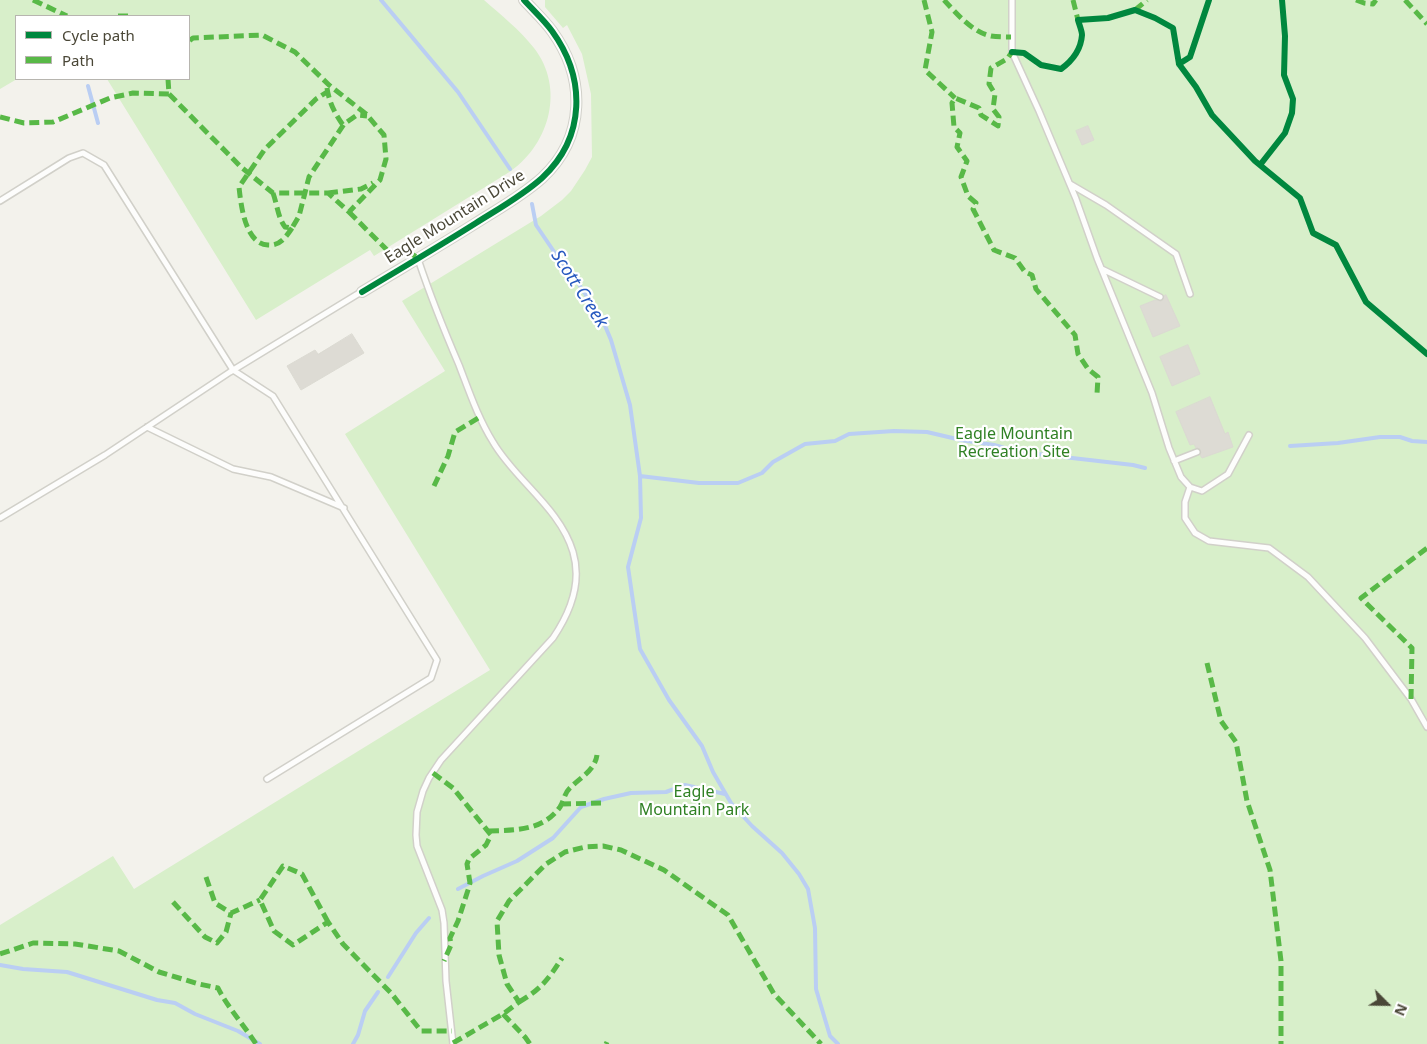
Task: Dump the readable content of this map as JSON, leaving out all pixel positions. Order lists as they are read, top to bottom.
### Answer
{
  "streets": {
    "street": ["Eagle Mountain Drive"]
  },
  "water": ["Scott Creek"],
  "parks": ["Eagle Mountain Recreation Site", "Eagle Mountain Park"],
  "legend": ["Cycle path", "Path"],
  "north": "bottom right"
}
